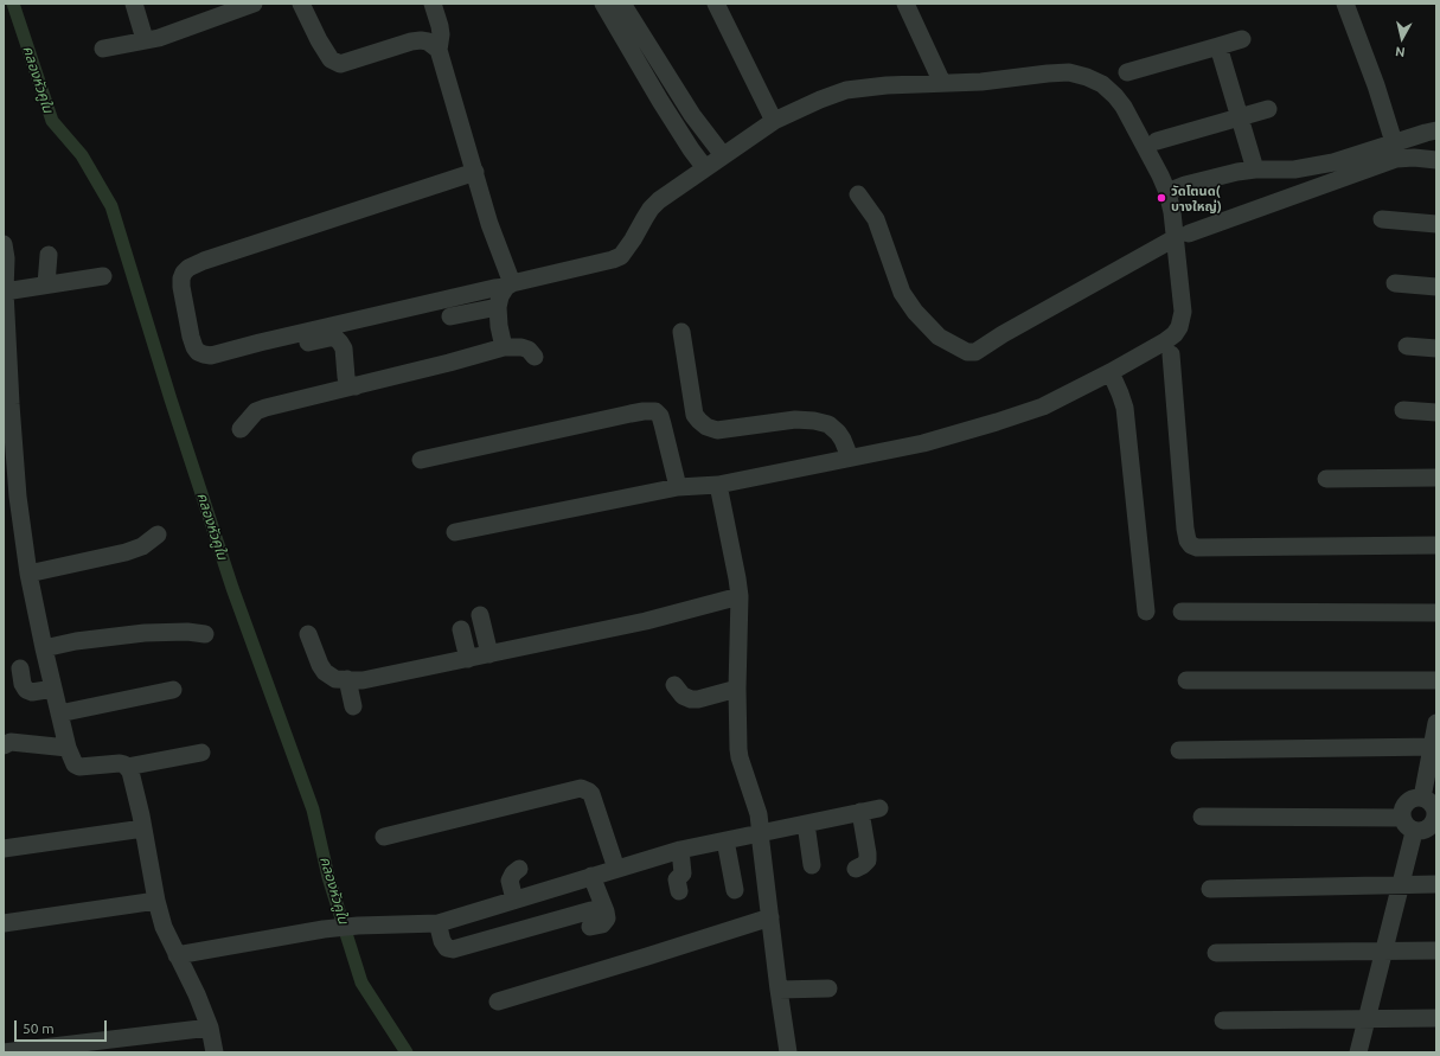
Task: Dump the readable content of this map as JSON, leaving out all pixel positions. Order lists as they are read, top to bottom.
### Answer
{
  "water": ["คลองหัวคูใน"],
  "places": ["วัดโตนด( บางใหญ่)"],
  "scale_bar": "50 m",
  "north": "bottom"
}
